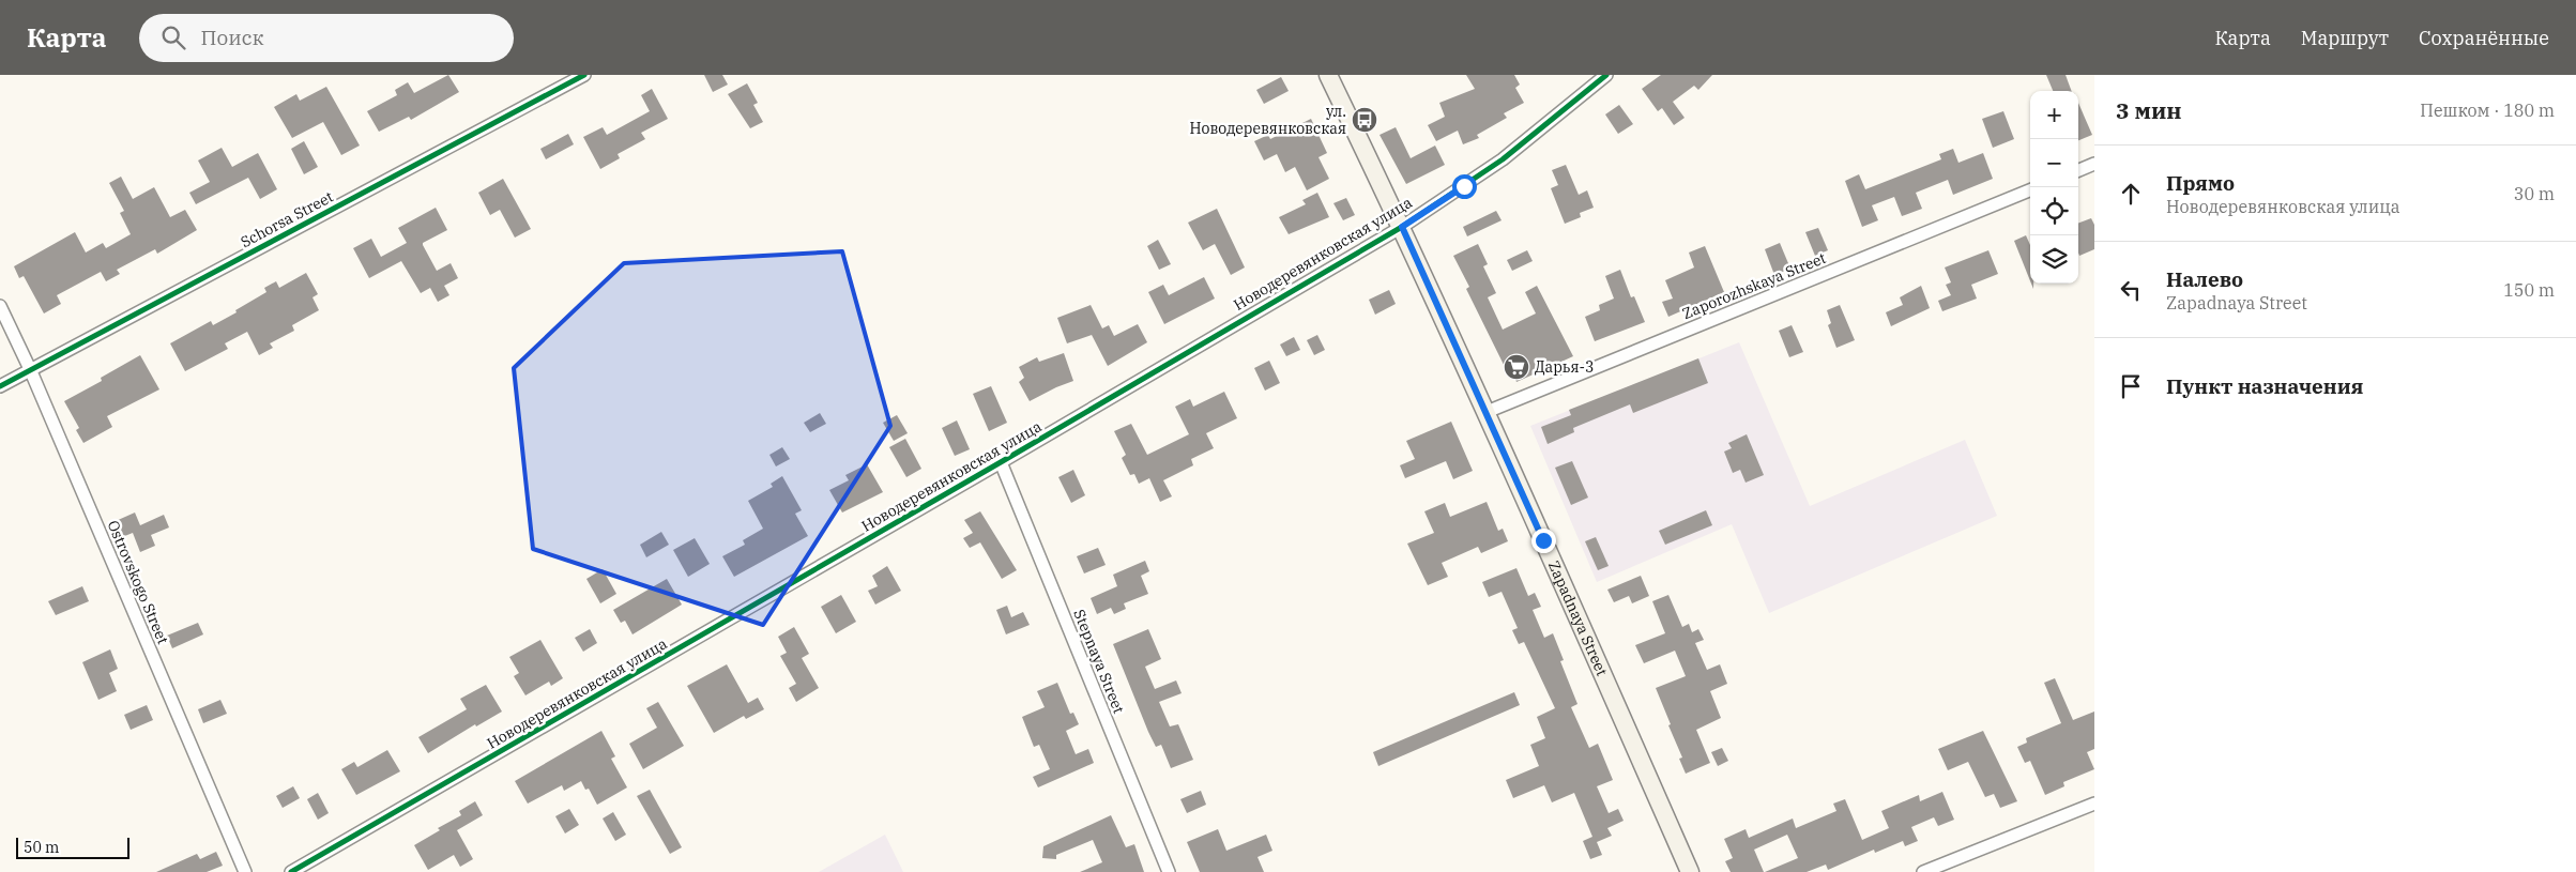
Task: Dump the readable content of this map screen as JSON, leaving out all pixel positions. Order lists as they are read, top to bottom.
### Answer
{
  "streets": {
    "main road": ["Zapadnaya Street"],
    "street": [
      "Schorsa Street",
      "Новодеревянковская улица",
      "Zaporozhskaya Street",
      "Ostrovskogo Street",
      "Stepnaya Street"
    ]
  },
  "crossings": [
    ["Schorsa Street", "Ostrovskogo Street"],
    ["Новодеревянковская улица", "Zapadnaya Street"],
    ["Новодеревянковская улица", "Stepnaya Street"],
    ["Zaporozhskaya Street", "Zapadnaya Street"]
  ],
  "places": {
    "bus stop": ["ул. Новодеревянковская"],
    "supermarket": ["Дарья-3"]
  },
  "scale_bar": "50 m",
  "page": {
    "header": "Карта",
    "search": "Поиск",
    "nav": ["Карта", "Маршрут", "Сохранённые"],
    "heading": ["3 мин", "Пешком · 180 m"],
    "map_buttons": ["+", "−"],
    "list": [
      ["Прямо", "Новодеревянковская улица", "30 m"],
      ["Налево", "Zapadnaya Street", "150 m"],
      "Пункт назначения"
    ],
    "scale": "50 m"
  }
}
